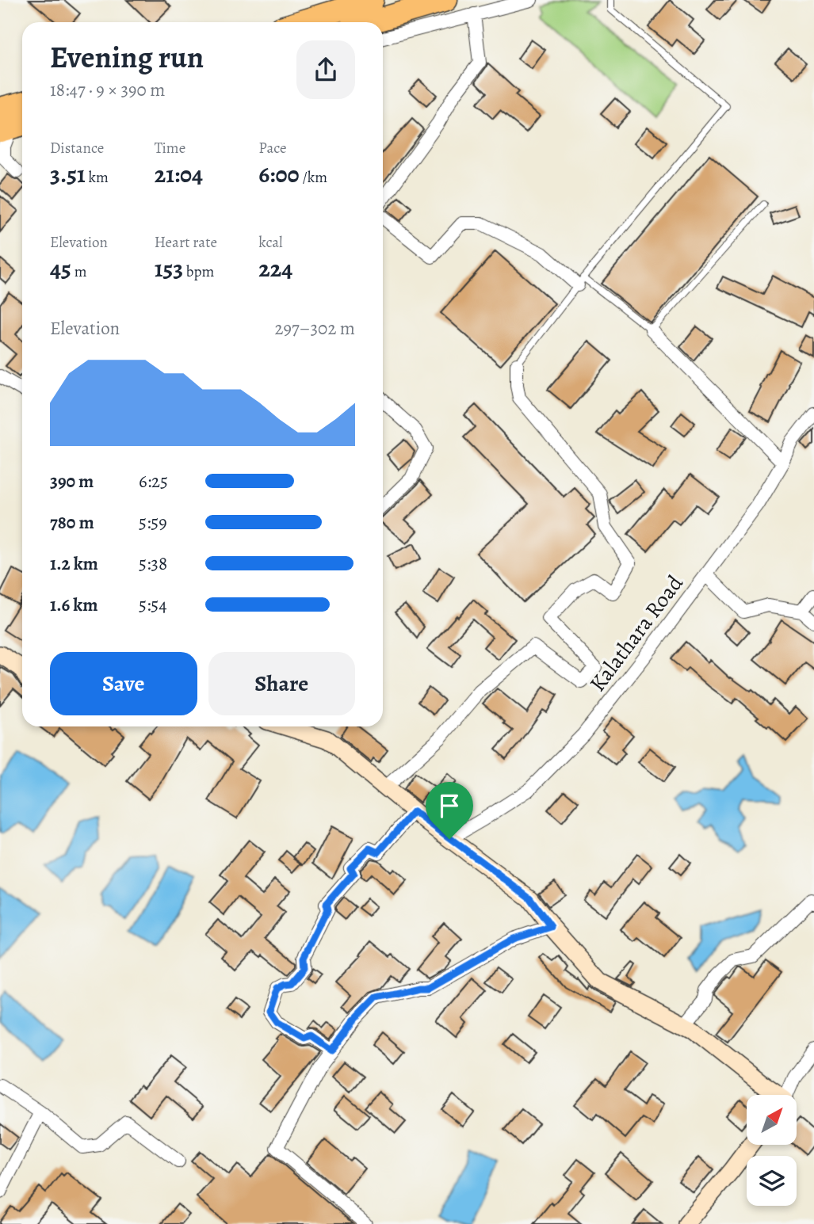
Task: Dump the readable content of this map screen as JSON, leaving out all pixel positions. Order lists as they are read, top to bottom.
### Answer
{
  "streets": {
    "street": ["Kalathara Road"]
  },
  "north": "top right",
  "page": {
    "heading": ["Evening run", "18:47 · 9 × 390 m"],
    "stats": [
      ["Distance", "3.51 km"],
      ["Time", "21:04"],
      ["Pace", "6:00 /km"],
      ["Elevation", "45 m"],
      ["Heart rate", "153 bpm"],
      ["kcal", "224"]
    ],
    "chart": ["Elevation", "297–302 m"],
    "list": [
      {
        "name": "390 m",
        "note": "6:25"
      },
      {
        "name": "780 m",
        "note": "5:59"
      },
      {
        "name": "1.2 km",
        "note": "5:38"
      },
      {
        "name": "1.6 km",
        "note": "5:54"
      }
    ],
    "buttons": ["Save", "Share"]
  }
}
